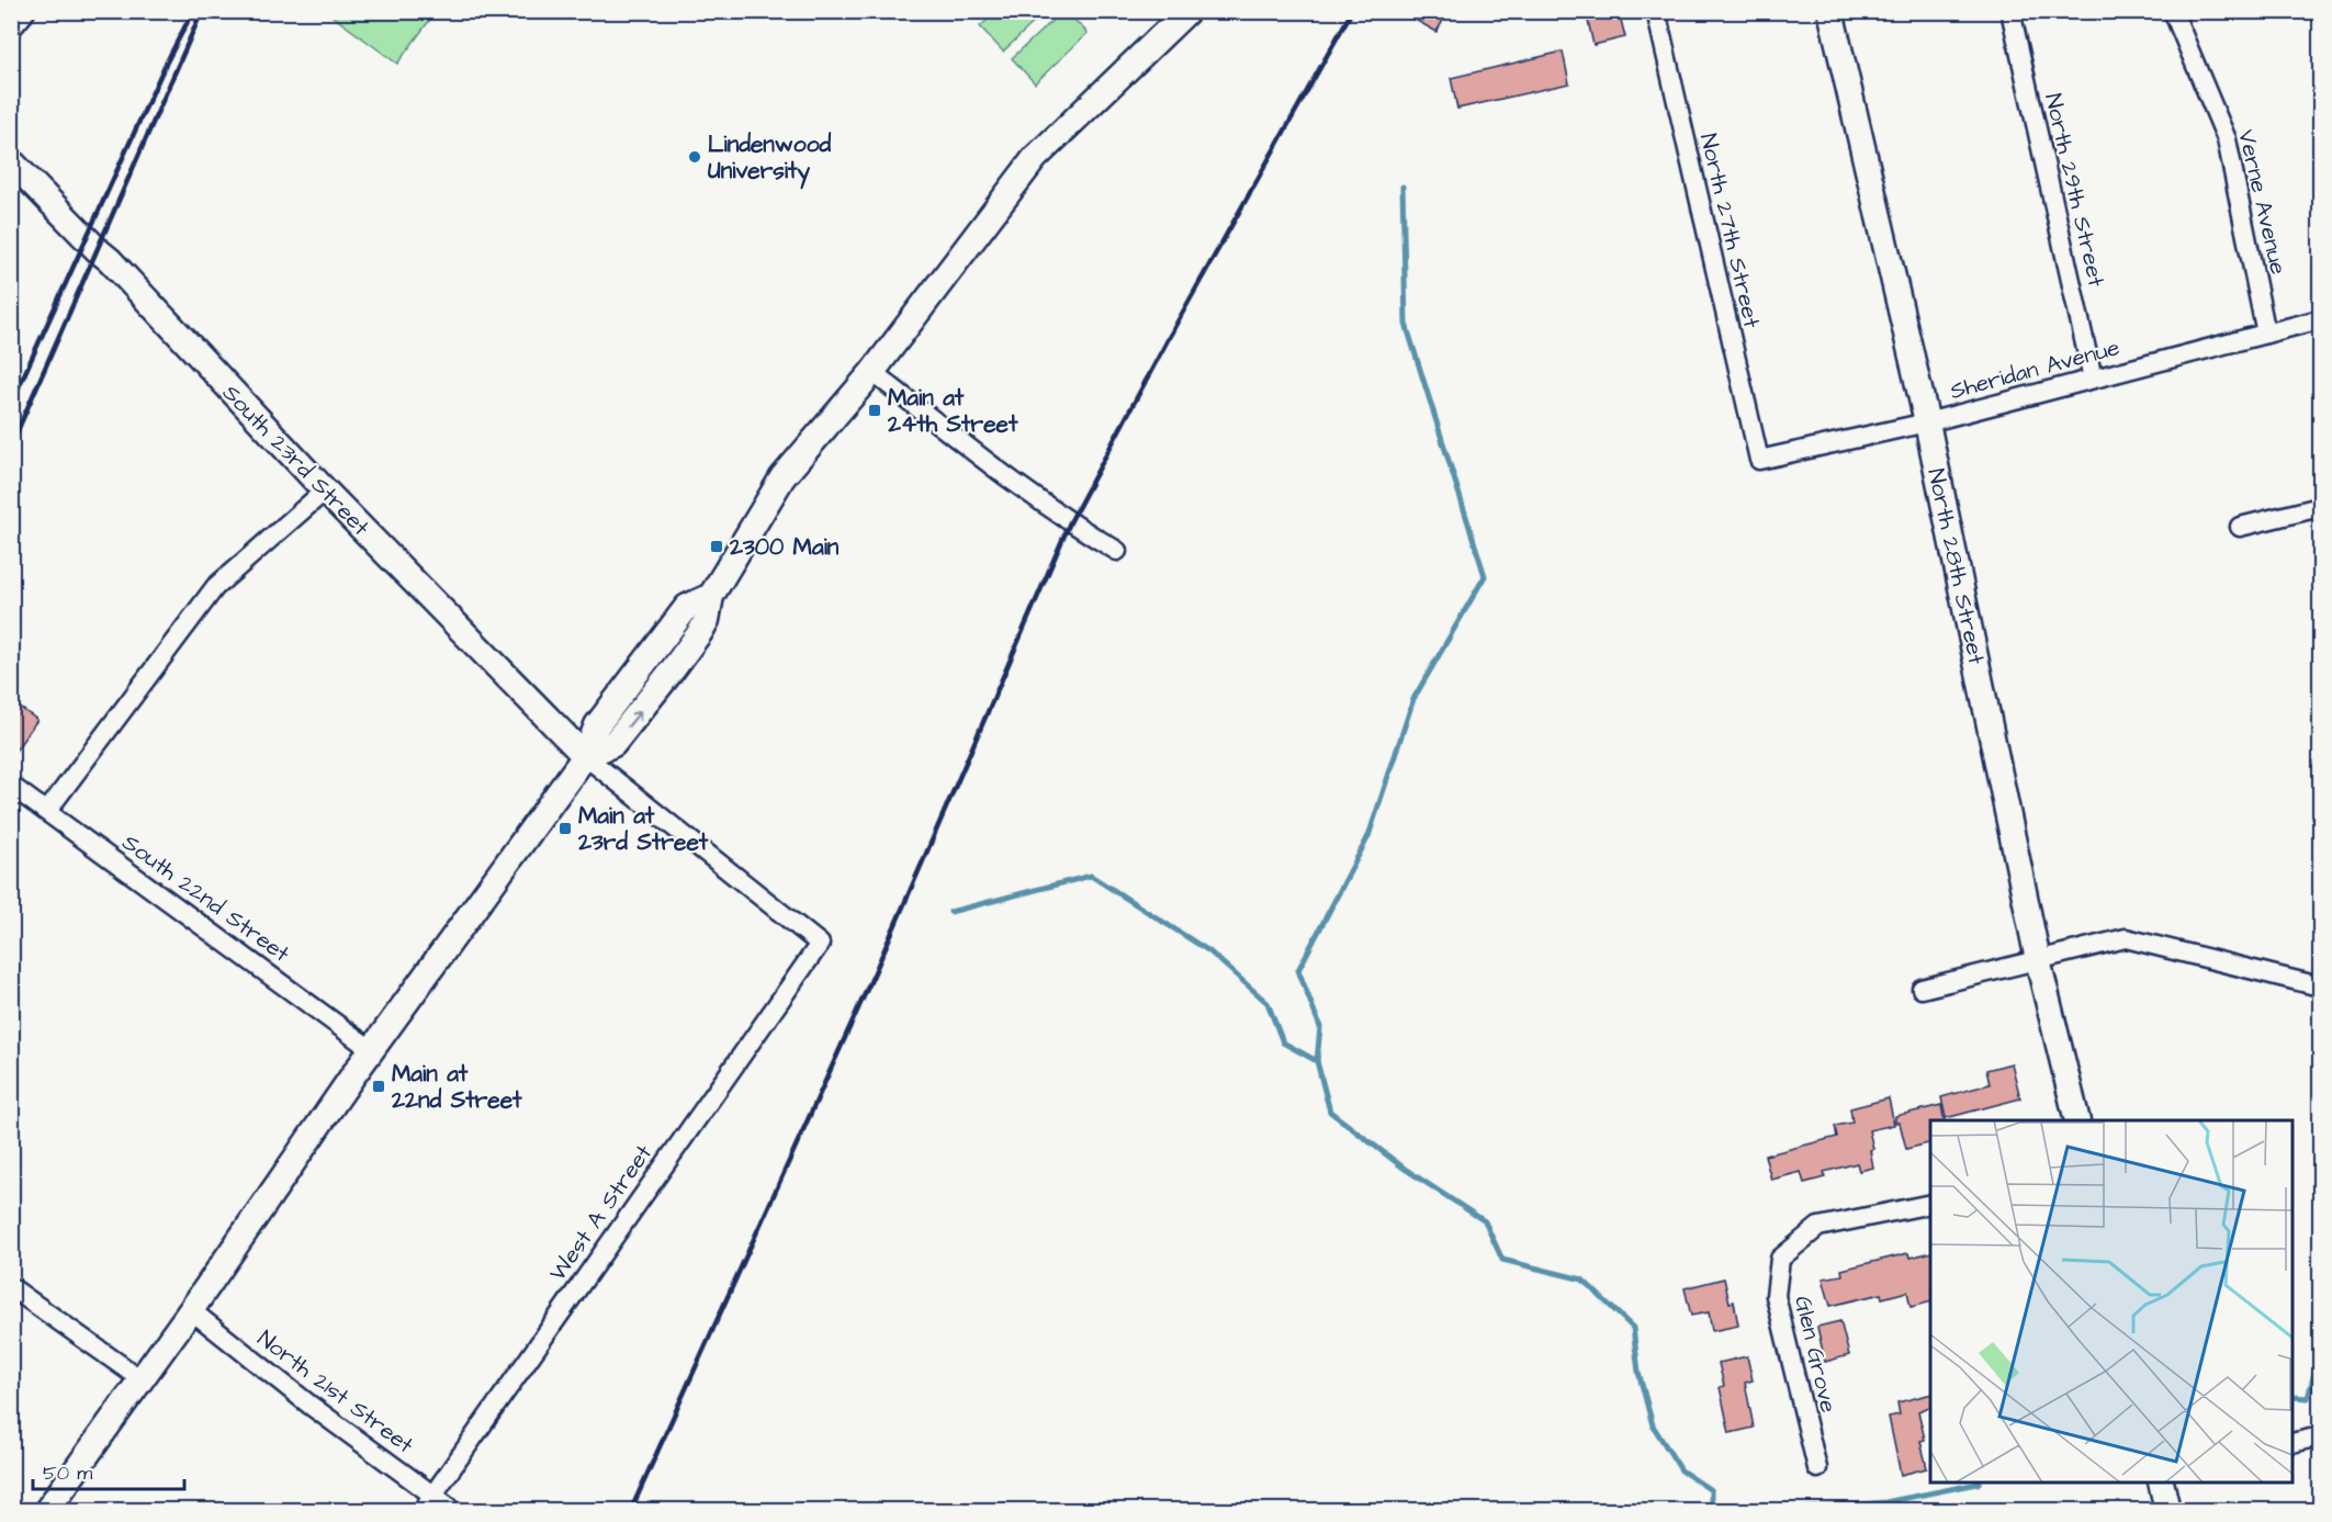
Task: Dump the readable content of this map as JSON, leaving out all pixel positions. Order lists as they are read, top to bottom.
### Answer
{
  "streets": {
    "street": [
      "North 29th Street",
      "Verne Avenue",
      "North 27th Street",
      "Sheridan Avenue",
      "South 23rd Street",
      "North 28th Street",
      "South 22nd Street",
      "West A Street",
      "Glen Grove",
      "North 21st Street"
    ]
  },
  "crossings": [
    ["North 29th Street", "Sheridan Avenue"],
    ["Verne Avenue", "Sheridan Avenue"],
    ["North 27th Street", "Sheridan Avenue"],
    ["Sheridan Avenue", "North 28th Street"],
    ["South 23rd Street", "West A Street"],
    ["West A Street", "North 21st Street"]
  ],
  "places": {
    "other": ["Lindenwood University"],
    "transit": [
      "Main at 24th Street",
      "2300 Main",
      "Main at 23rd Street",
      "Main at 22nd Street"
    ]
  },
  "scale_bar": "50 m"
}
